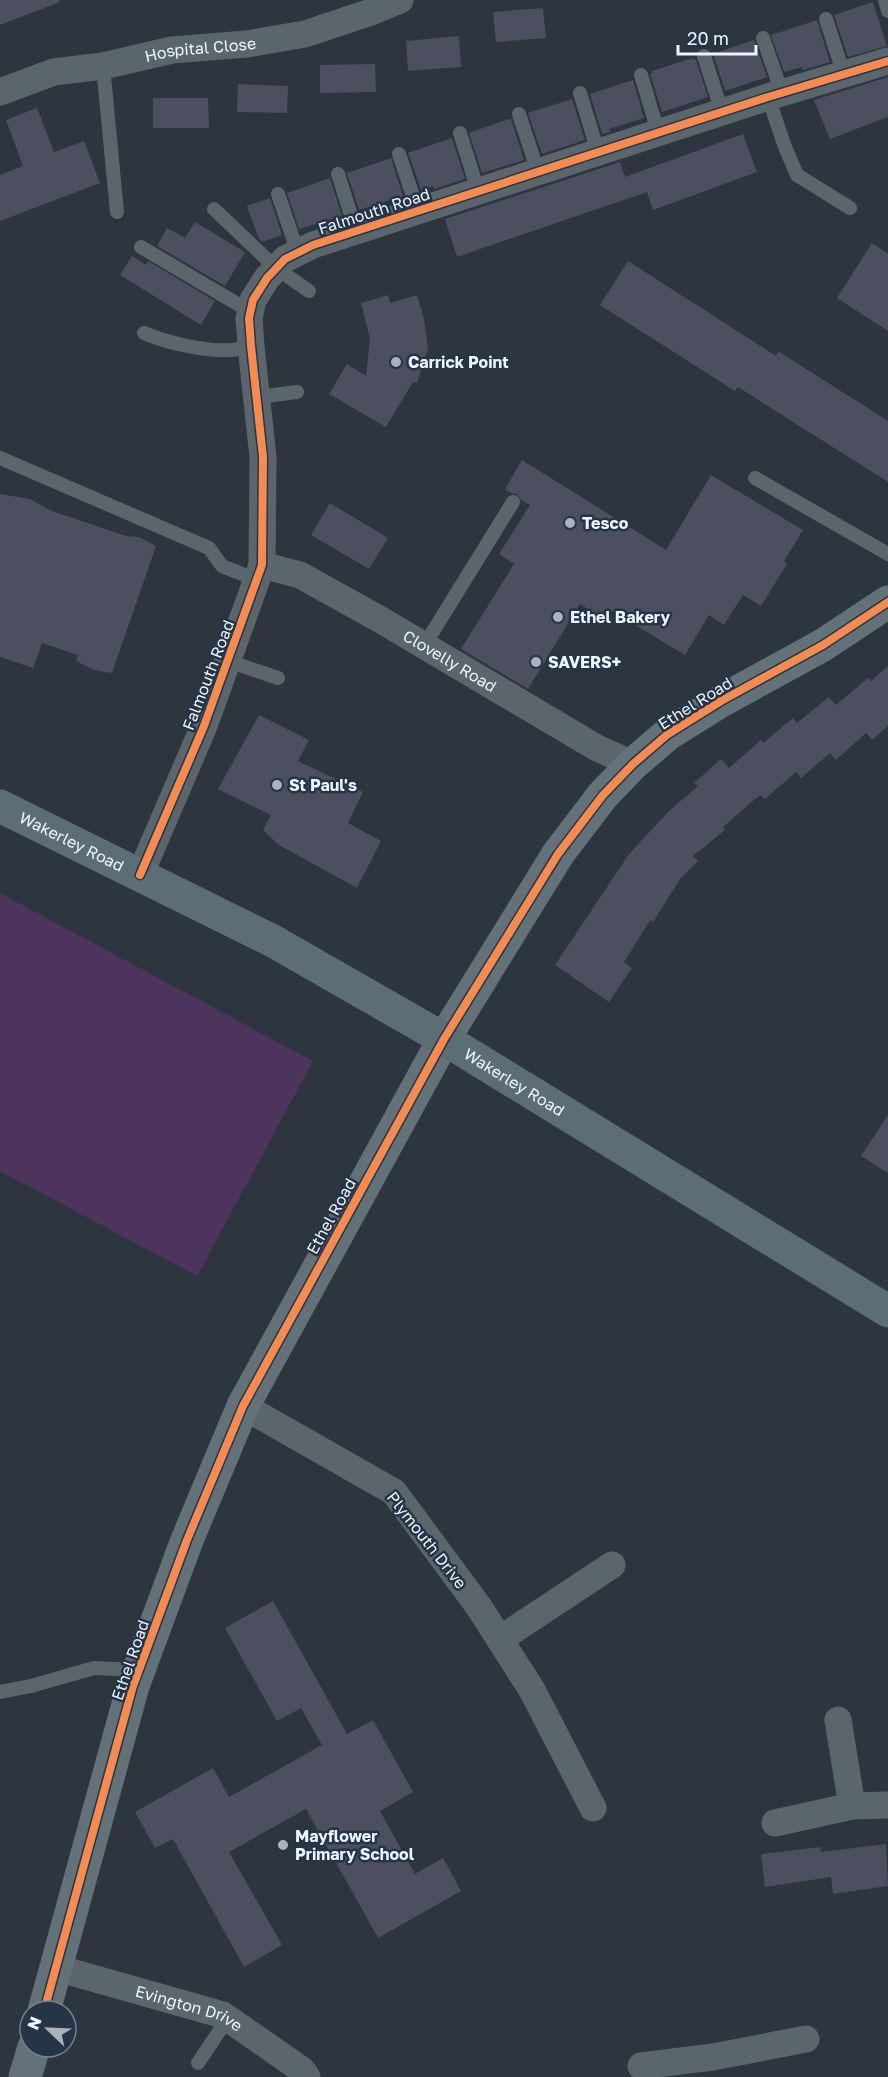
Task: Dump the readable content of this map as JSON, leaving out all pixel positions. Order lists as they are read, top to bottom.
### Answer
{
  "streets": {
    "highway": ["Wakerley Road"],
    "street": [
      "Hospital Close",
      "Falmouth Road",
      "Clovelly Road",
      "Ethel Road",
      "Plymouth Drive",
      "Evington Drive"
    ]
  },
  "crossings": [
    ["Falmouth Road", "Clovelly Road"],
    ["Falmouth Road", "Wakerley Road"],
    ["Clovelly Road", "Ethel Road"],
    ["Ethel Road", "Wakerley Road"],
    ["Ethel Road", "Plymouth Drive"],
    ["Ethel Road", "Evington Drive"]
  ],
  "places": [
    "Carrick Point",
    "Tesco",
    "Ethel Bakery",
    "SAVERS+",
    "St Paul's",
    "Mayflower Primary School"
  ],
  "scale_bar": "20 m",
  "north": "top left"
}
